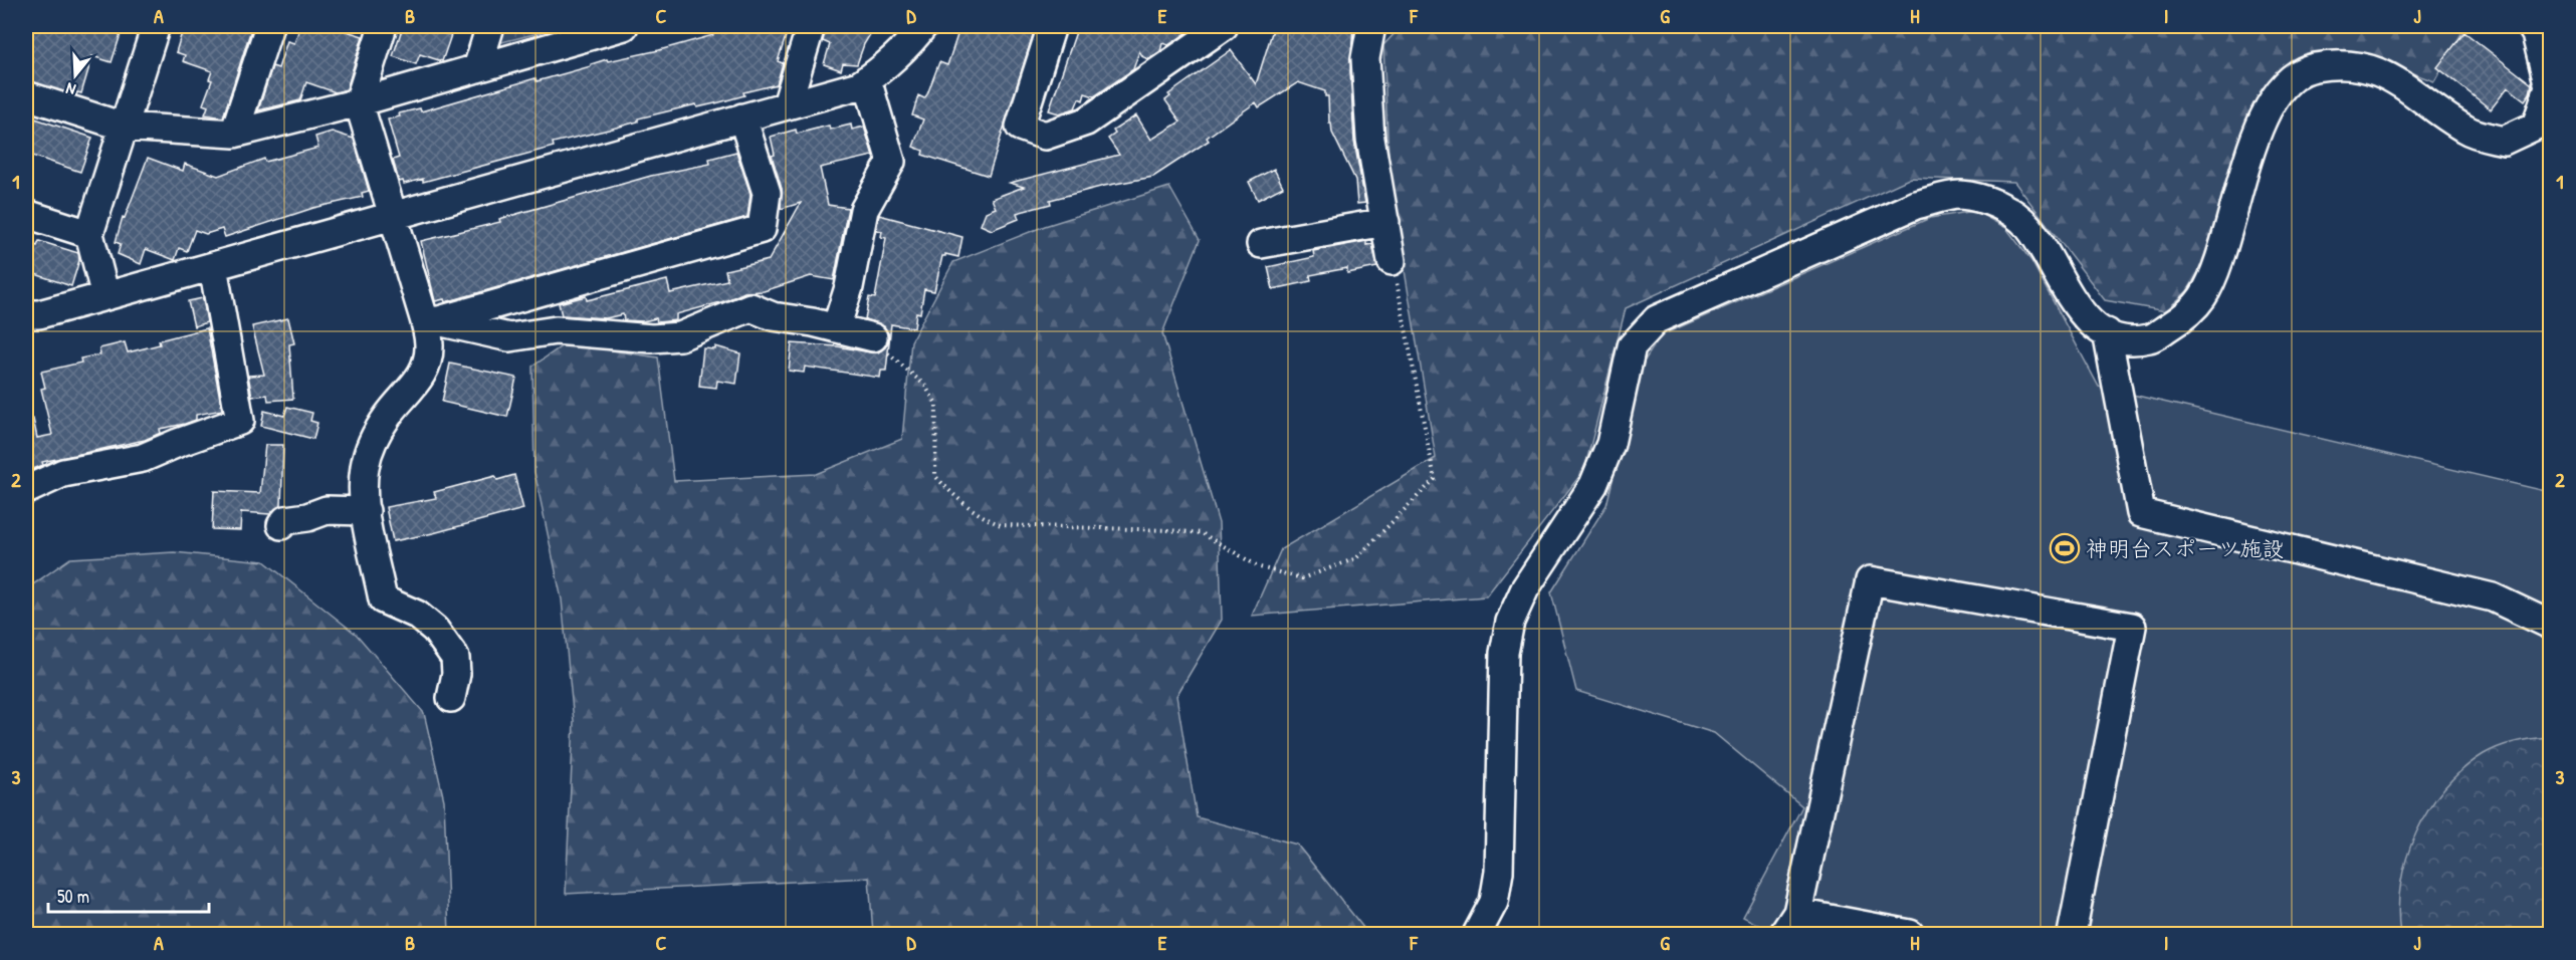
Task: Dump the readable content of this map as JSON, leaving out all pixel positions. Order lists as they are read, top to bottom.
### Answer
{
  "places": {
    "sports": ["神明台スポーツ施設"]
  },
  "scale_bar": "50 m",
  "north": "bottom",
  "grid": {
    "columns": [
      "A",
      "B",
      "C",
      "D",
      "E",
      "F",
      "G",
      "H",
      "I",
      "J"
    ],
    "rows": ["1", "2", "3"]
  }
}
